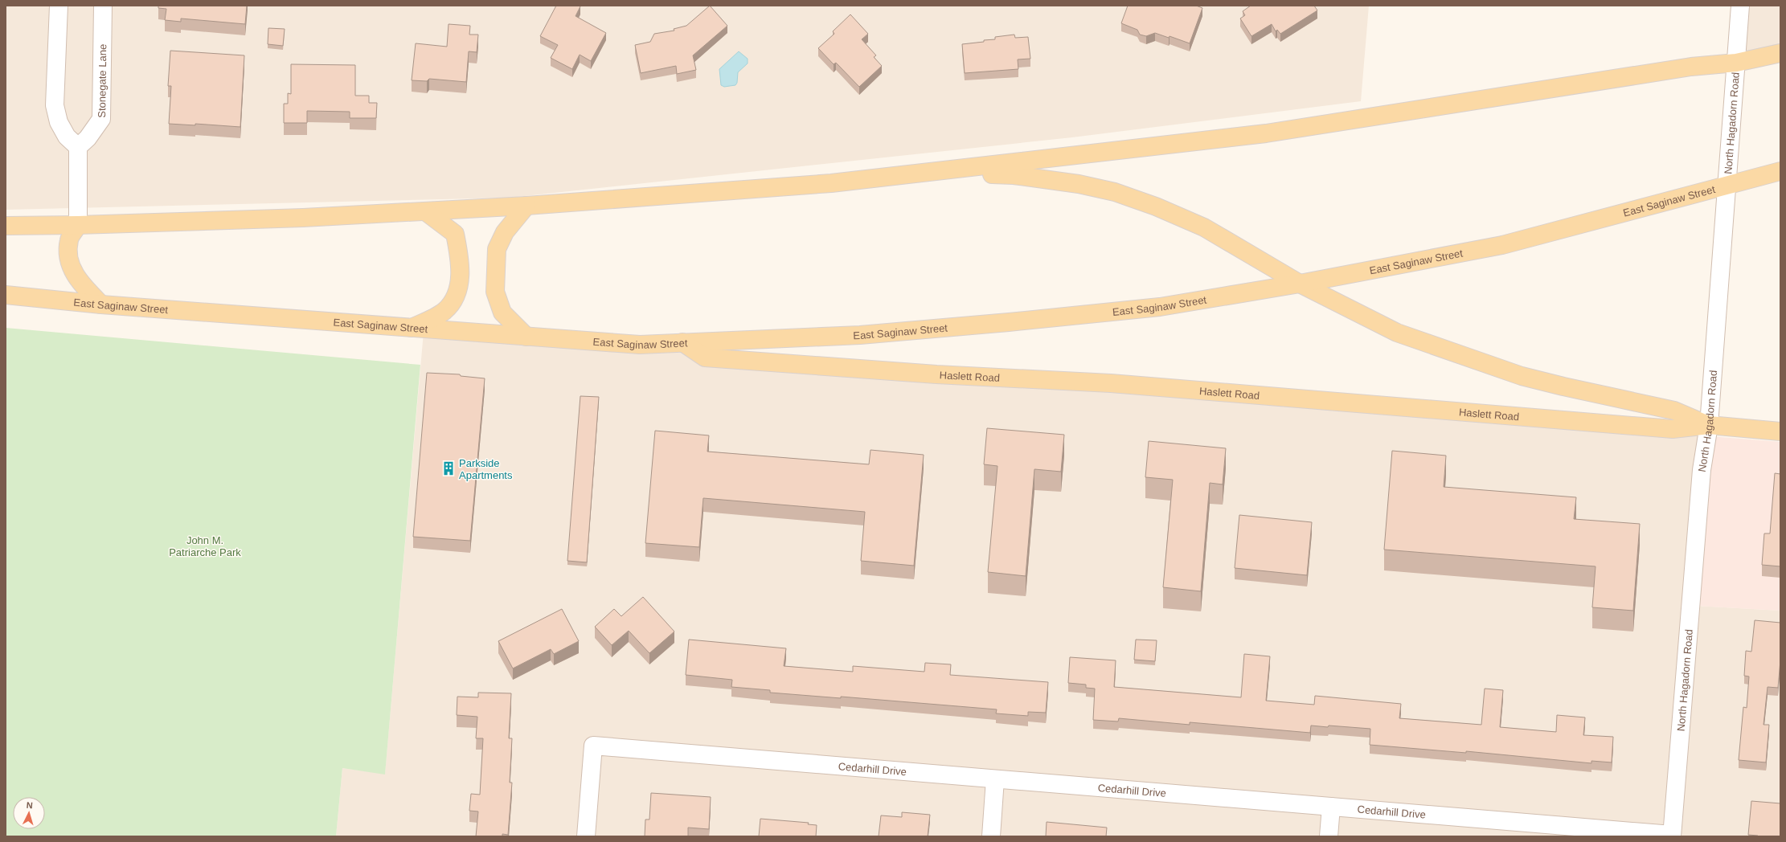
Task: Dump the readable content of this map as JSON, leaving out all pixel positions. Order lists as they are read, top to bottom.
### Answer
{
  "streets": {
    "main road": ["East Saginaw Street", "Haslett Road"],
    "street": ["Stonegate Lane", "North Hagadorn Road", "Cedarhill Drive"]
  },
  "crossings": [
    ["North Hagadorn Road", "East Saginaw Street"],
    ["North Hagadorn Road", "Haslett Road"],
    ["North Hagadorn Road", "Cedarhill Drive"],
    ["East Saginaw Street", "Haslett Road"]
  ],
  "parks": ["John M. Patriarche Park"],
  "places": {
    "building": ["Parkside Apartments"]
  },
  "north": "top"
}
